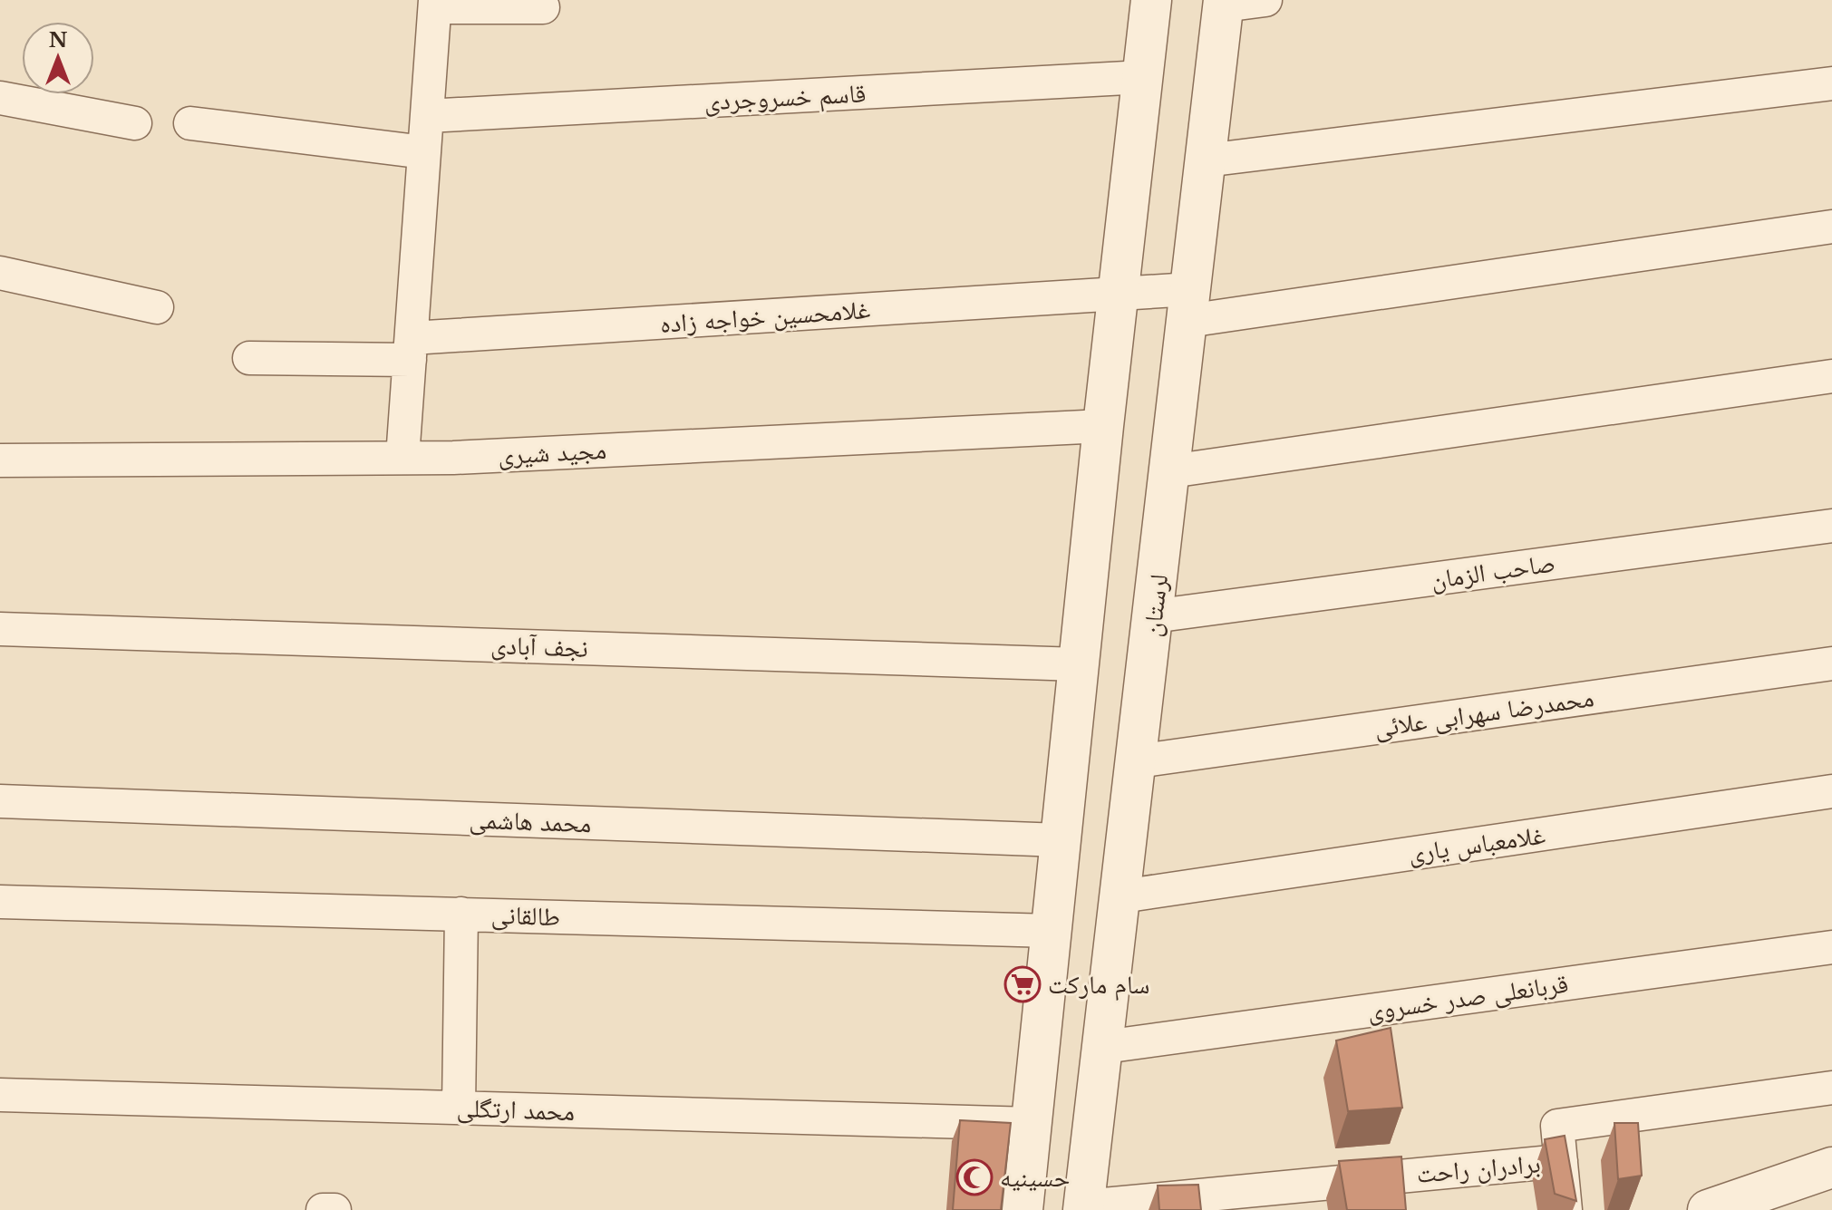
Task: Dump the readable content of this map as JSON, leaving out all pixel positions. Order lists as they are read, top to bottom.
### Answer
{
  "streets": {
    "street": [
      "قاسم خسروجردی",
      "غلامحسین خواجه زاده",
      "مجید شیری",
      "صاحب الزمان",
      "لرستان",
      "نجف آبادی",
      "محمدرضا سهرابی علائی",
      "محمد هاشمی",
      "غلامعباس یاری",
      "طالقانی",
      "قربانعلی صدر خسروی",
      "محمد ارتگلی",
      "برادران راحت"
    ]
  },
  "crossings": [
    ["غلامحسین خواجه زاده", "لرستان"],
    ["صاحب الزمان", "لرستان"],
    ["لرستان", "محمدرضا سهرابی علائی"],
    ["لرستان", "غلامعباس یاری"],
    ["لرستان", "قربانعلی صدر خسروی"],
    ["لرستان", "برادران راحت"]
  ],
  "places": {
    "supermarket": ["سام مارکت"],
    "mosque": ["حسینیه"]
  },
  "north": "top"
}
